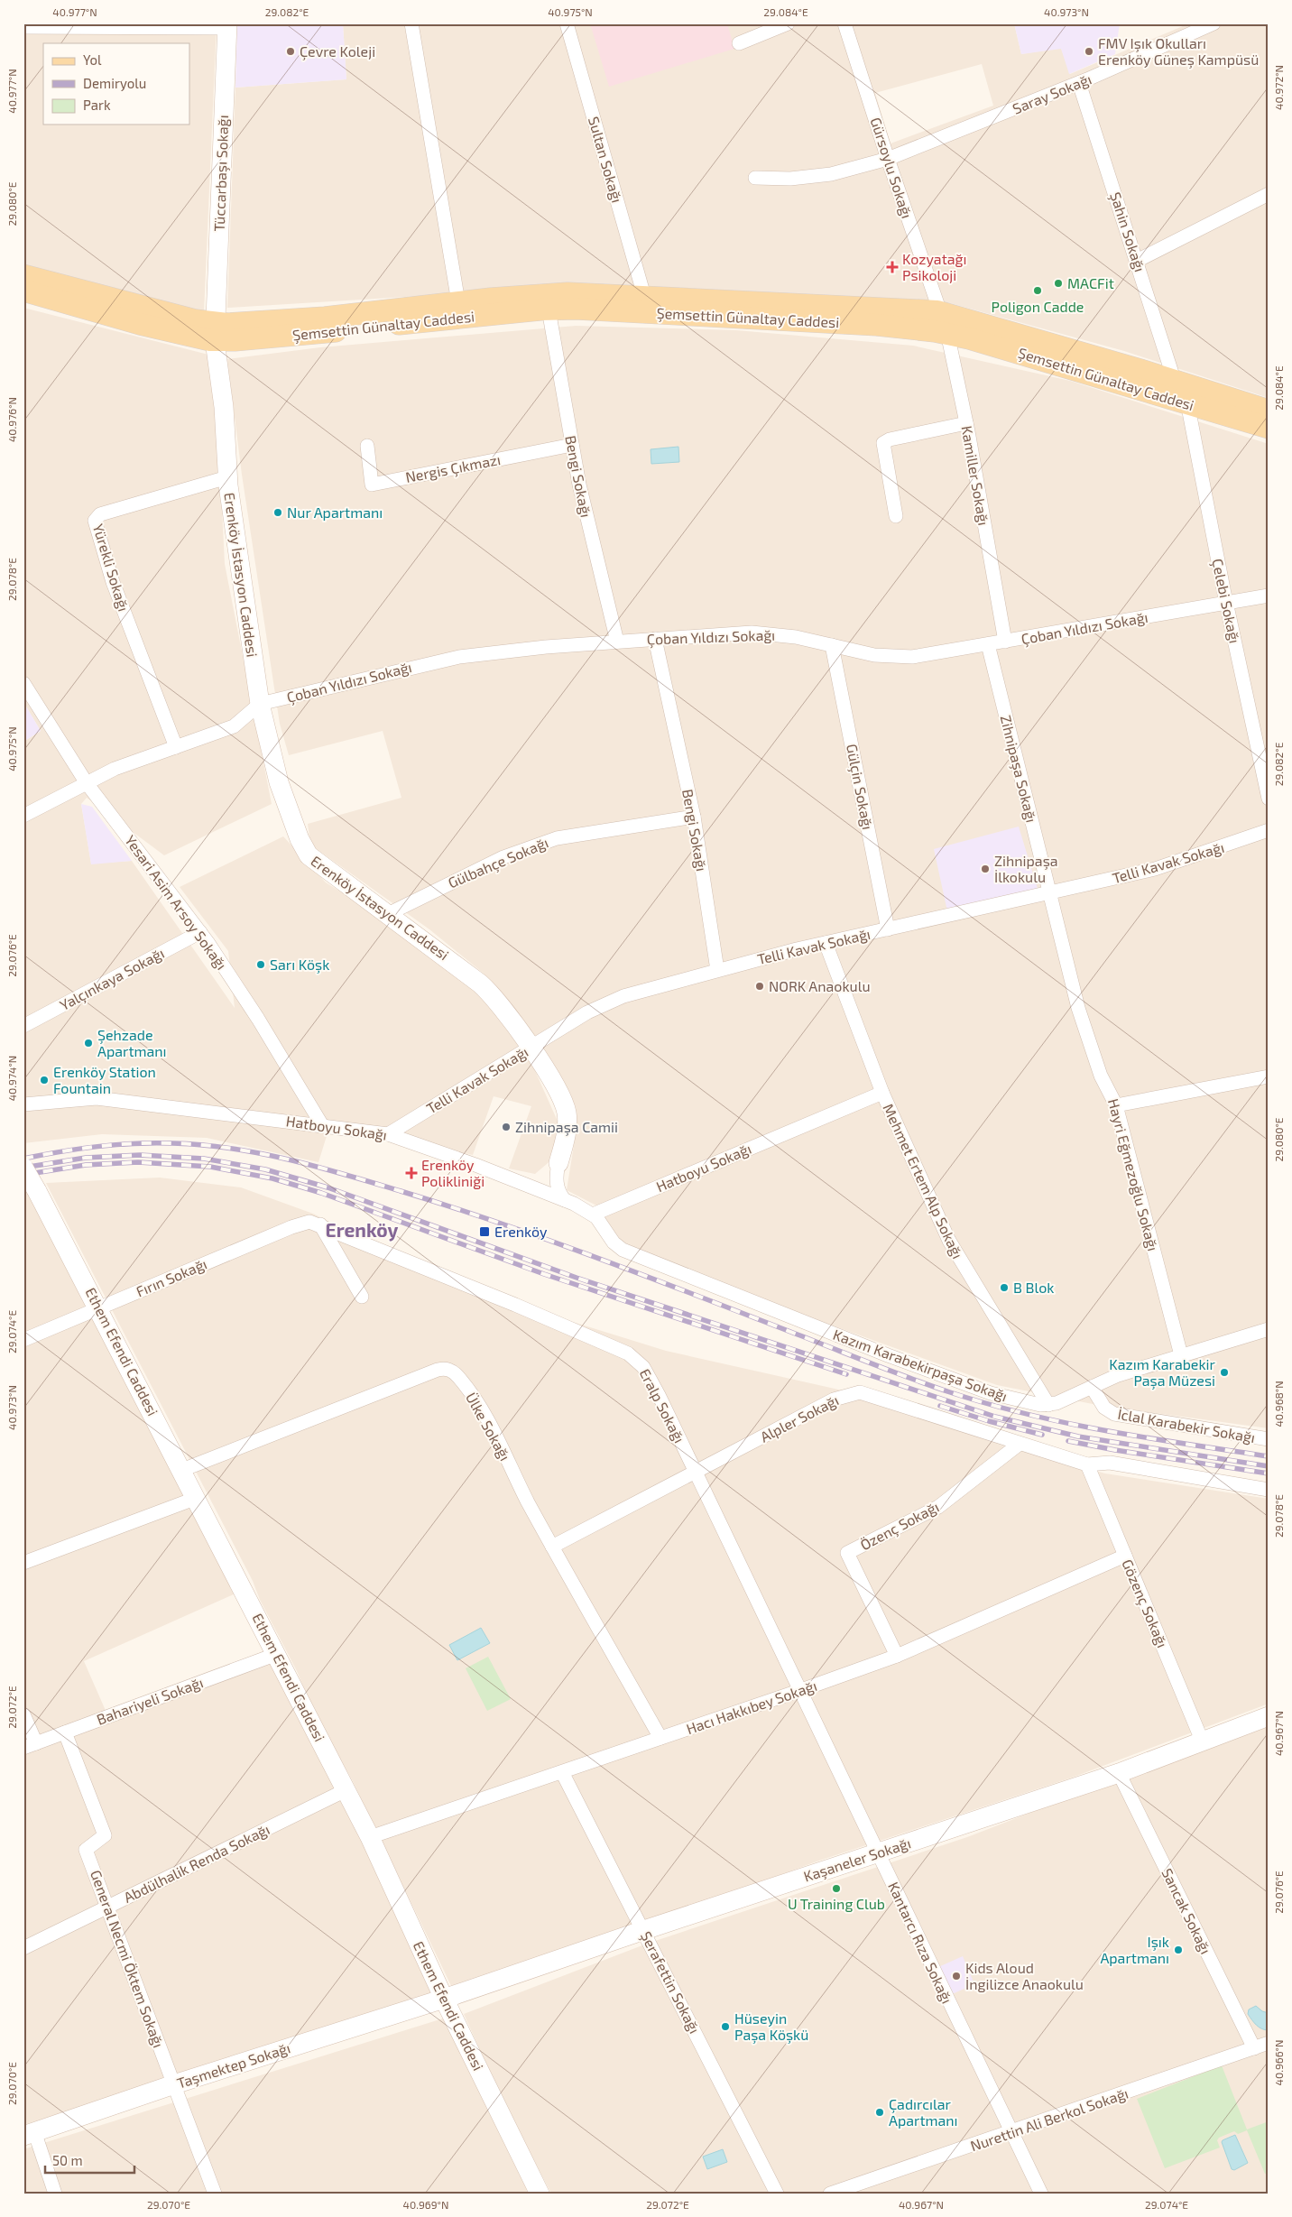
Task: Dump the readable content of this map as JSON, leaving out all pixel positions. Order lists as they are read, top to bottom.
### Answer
{
  "streets": {
    "main road": ["Şemsettin Günaltay Caddesi"],
    "street": [
      "Saray Sokağı",
      "Sultan Sokağı",
      "Gürsoylu Sokağı",
      "Tüccarbaşı Sokağı",
      "Şahin Sokağı",
      "Nergis Çıkmazı",
      "Kamiller Sokağı",
      "Bengi Sokağı",
      "Yürekli Sokağı",
      "Erenköy İstasyon Caddesi",
      "Çelebi Sokağı",
      "Çoban Yıldızı Sokağı",
      "Zihnipaşa Sokağı",
      "Gülçin Sokağı",
      "Gülbahçe Sokağı",
      "Telli Kavak Sokağı",
      "Yesari Asim Arsoy Sokağı",
      "Yalçınkaya Sokağı",
      "Hatboyu Sokağı",
      "Hayri Eğmezoğlu Sokağı",
      "Mehmet Ertem Alp Sokağı",
      "Fırın Sokağı",
      "Ethem Efendi Caddesi",
      "Kazım Karabekirpaşa Sokağı",
      "Eralp Sokağı",
      "Alpler Sokağı",
      "İclal Karabekir Sokağı",
      "Ülke Sokağı",
      "Özenç Sokağı",
      "Gözenç Sokağı",
      "Bahariyeli Sokağı",
      "Hacı Hakkıbey Sokağı",
      "Kaşaneler Sokağı",
      "Abdülhalik Renda Sokağı",
      "Sancak Sokağı",
      "Kantarcı Rıza Sokağı",
      "General Necmi Öktem Sokağı",
      "Şerafettin Sokağı",
      "Taşmektep Sokağı",
      "Nurettin Ali Berkol Sokağı"
    ]
  },
  "crossings": [
    ["Saray Sokağı", "Gürsoylu Sokağı"],
    ["Saray Sokağı", "Şahin Sokağı"],
    ["Sultan Sokağı", "Şemsettin Günaltay Caddesi"],
    ["Gürsoylu Sokağı", "Şemsettin Günaltay Caddesi"],
    ["Gürsoylu Sokağı", "Kamiller Sokağı"],
    ["Tüccarbaşı Sokağı", "Şemsettin Günaltay Caddesi"],
    ["Tüccarbaşı Sokağı", "Erenköy İstasyon Caddesi"],
    ["Şahin Sokağı", "Şemsettin Günaltay Caddesi"],
    ["Şemsettin Günaltay Caddesi", "Kamiller Sokağı"],
    ["Şemsettin Günaltay Caddesi", "Bengi Sokağı"],
    ["Şemsettin Günaltay Caddesi", "Erenköy İstasyon Caddesi"],
    ["Şemsettin Günaltay Caddesi", "Çelebi Sokağı"],
    ["Nergis Çıkmazı", "Bengi Sokağı"],
    ["Kamiller Sokağı", "Çoban Yıldızı Sokağı"],
    ["Bengi Sokağı", "Çoban Yıldızı Sokağı"],
    ["Bengi Sokağı", "Gülbahçe Sokağı"],
    ["Bengi Sokağı", "Telli Kavak Sokağı"],
    ["Yürekli Sokağı", "Erenköy İstasyon Caddesi"],
    ["Erenköy İstasyon Caddesi", "Çoban Yıldızı Sokağı"],
    ["Erenköy İstasyon Caddesi", "Gülbahçe Sokağı"],
    ["Erenköy İstasyon Caddesi", "Telli Kavak Sokağı"],
    ["Erenköy İstasyon Caddesi", "Hatboyu Sokağı"],
    ["Çelebi Sokağı", "Çoban Yıldızı Sokağı"],
    ["Çoban Yıldızı Sokağı", "Zihnipaşa Sokağı"],
    ["Çoban Yıldızı Sokağı", "Gülçin Sokağı"],
    ["Zihnipaşa Sokağı", "Telli Kavak Sokağı"],
    ["Zihnipaşa Sokağı", "Hayri Eğmezoğlu Sokağı"],
    ["Gülçin Sokağı", "Telli Kavak Sokağı"],
    ["Telli Kavak Sokağı", "Hatboyu Sokağı"],
    ["Telli Kavak Sokağı", "Hayri Eğmezoğlu Sokağı"],
    ["Telli Kavak Sokağı", "Mehmet Ertem Alp Sokağı"],
    ["Yesari Asim Arsoy Sokağı", "Yalçınkaya Sokağı"],
    ["Yesari Asim Arsoy Sokağı", "Hatboyu Sokağı"],
    ["Hatboyu Sokağı", "Mehmet Ertem Alp Sokağı"],
    ["Hatboyu Sokağı", "Kazım Karabekirpaşa Sokağı"],
    ["Hayri Eğmezoğlu Sokağı", "Kazım Karabekirpaşa Sokağı"],
    ["Mehmet Ertem Alp Sokağı", "Kazım Karabekirpaşa Sokağı"],
    ["Fırın Sokağı", "Ethem Efendi Caddesi"],
    ["Fırın Sokağı", "Eralp Sokağı"],
    ["Ethem Efendi Caddesi", "Ülke Sokağı"],
    ["Ethem Efendi Caddesi", "Bahariyeli Sokağı"],
    ["Ethem Efendi Caddesi", "Hacı Hakkıbey Sokağı"],
    ["Ethem Efendi Caddesi", "Kaşaneler Sokağı"],
    ["Ethem Efendi Caddesi", "Abdülhalik Renda Sokağı"],
    ["Ethem Efendi Caddesi", "Taşmektep Sokağı"],
    ["Kazım Karabekirpaşa Sokağı", "İclal Karabekir Sokağı"],
    ["Eralp Sokağı", "Alpler Sokağı"],
    ["Eralp Sokağı", "Hacı Hakkıbey Sokağı"],
    ["Eralp Sokağı", "Kantarcı Rıza Sokağı"],
    ["Alpler Sokağı", "Ülke Sokağı"],
    ["Alpler Sokağı", "Özenç Sokağı"],
    ["Alpler Sokağı", "Gözenç Sokağı"],
    ["Ülke Sokağı", "Hacı Hakkıbey Sokağı"],
    ["Özenç Sokağı", "Hacı Hakkıbey Sokağı"],
    ["Gözenç Sokağı", "Hacı Hakkıbey Sokağı"],
    ["Gözenç Sokağı", "Kaşaneler Sokağı"],
    ["Bahariyeli Sokağı", "General Necmi Öktem Sokağı"],
    ["Hacı Hakkıbey Sokağı", "Kantarcı Rıza Sokağı"],
    ["Hacı Hakkıbey Sokağı", "Şerafettin Sokağı"],
    ["Kaşaneler Sokağı", "Sancak Sokağı"],
    ["Kaşaneler Sokağı", "Kantarcı Rıza Sokağı"],
    ["Kaşaneler Sokağı", "Şerafettin Sokağı"],
    ["Kaşaneler Sokağı", "Taşmektep Sokağı"],
    ["Abdülhalik Renda Sokağı", "General Necmi Öktem Sokağı"],
    ["Sancak Sokağı", "Nurettin Ali Berkol Sokağı"],
    ["Kantarcı Rıza Sokağı", "Nurettin Ali Berkol Sokağı"],
    ["General Necmi Öktem Sokağı", "Taşmektep Sokağı"]
  ],
  "districts": ["Erenköy"],
  "places": {
    "other": [
      "Çevre Koleji",
      "FMV Işık Okulları Erenköy Güneş Kampüsü",
      "MACFit",
      "Poligon Cadde",
      "Nur Apartmanı",
      "Zihnipaşa İlkokulu",
      "Sarı Köşk",
      "NORK Anaokulu",
      "Şehzade Apartmanı",
      "Erenköy Station Fountain",
      "Zihnipaşa Camii",
      "B Blok",
      "Kazım Karabekir Paşa Müzesi",
      "U Training Club",
      "Işık Apartmanı",
      "Kids Aloud İngilizce Anaokulu",
      "Hüseyin Paşa Köşkü",
      "Çadırcılar Apartmanı"
    ],
    "health": ["Kozyatağı Psikoloji", "Erenköy Polikliniği"],
    "transit": ["Erenköy"]
  },
  "legend": ["Yol", "Demiryolu", "Park"],
  "scale_bar": "50 m",
  "coordinates": [
    "40.977°N",
    "29.082°E",
    "40.975°N",
    "29.084°E",
    "40.973°N",
    "40.972°N",
    "29.080°E",
    "40.976°N",
    "29.078°E",
    "29.076°E",
    "40.974°N",
    "29.074°E",
    "40.968°N",
    "29.072°E",
    "40.967°N",
    "40.966°N",
    "29.070°E",
    "40.969°N"
  ]
}
